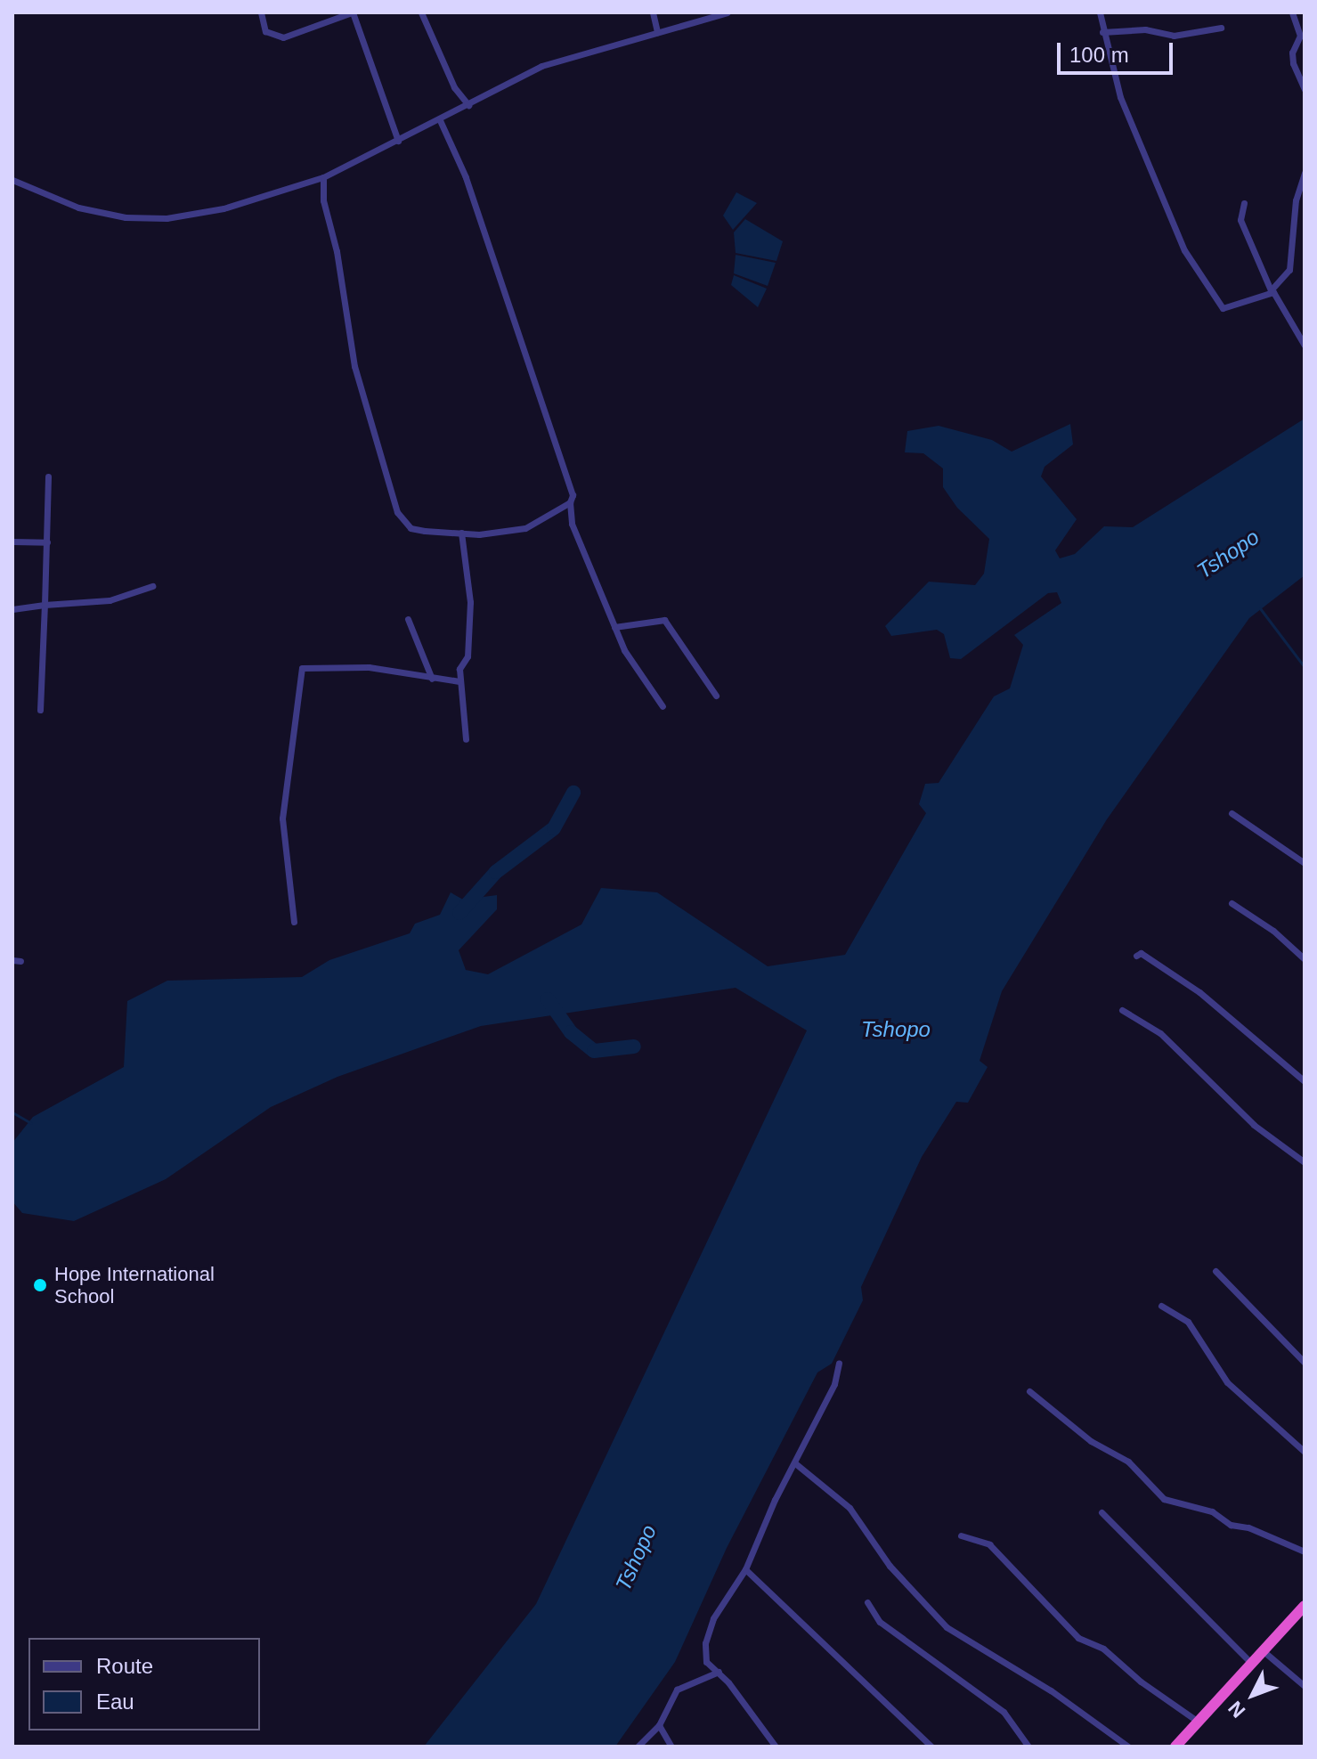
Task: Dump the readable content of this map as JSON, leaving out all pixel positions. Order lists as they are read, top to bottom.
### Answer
{
  "water": ["Tshopo"],
  "places": ["Hope International School"],
  "legend": ["Route", "Eau"],
  "scale_bar": "100 m",
  "north": "bottom left"
}
